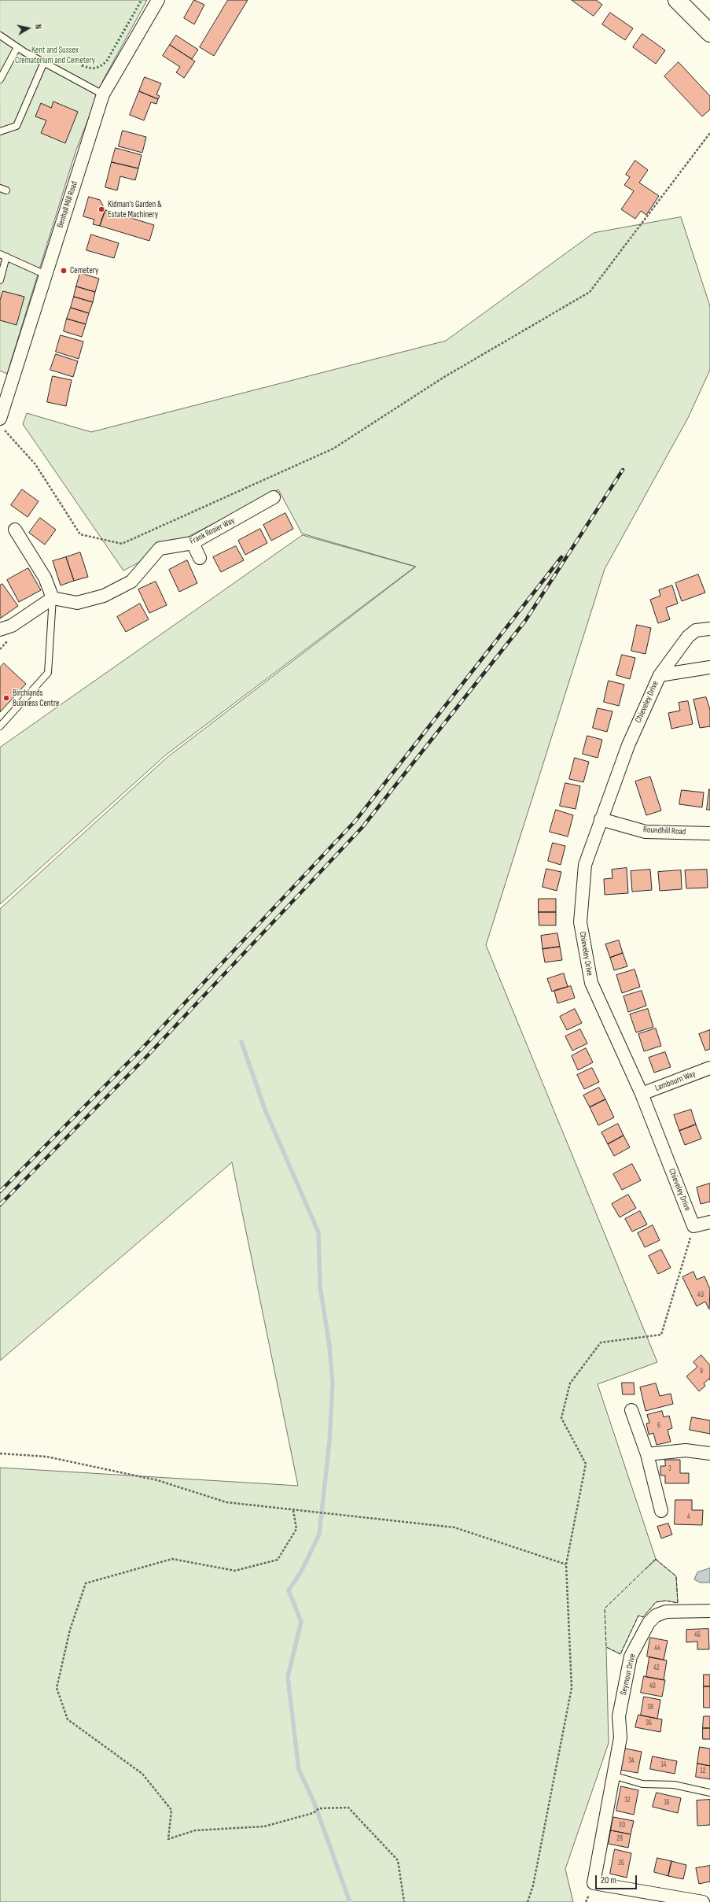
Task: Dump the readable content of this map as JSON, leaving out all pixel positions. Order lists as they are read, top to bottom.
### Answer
{
  "streets": {
    "street": [
      "Benhall Mill Road",
      "Frank Rosier Way",
      "Chieveley Drive",
      "Roundhill Road",
      "Lambourn Way",
      "Seymour Drive"
    ]
  },
  "crossings": [
    ["Chieveley Drive", "Roundhill Road"],
    ["Chieveley Drive", "Lambourn Way"]
  ],
  "parks": ["Kent and Sussex Crematorium and Cemetery"],
  "places": ["Kidman’s Garden & Estate Machinery", "Cemetery", "Birchlands Business Centre"],
  "house_numbers": [
    "49",
    "9",
    "6",
    "3",
    "4",
    "46",
    "44",
    "42",
    "40",
    "38",
    "36",
    "34",
    "14",
    "12",
    "32",
    "16",
    "30",
    "28",
    "26"
  ],
  "scale_bar": "20 m",
  "north": "right"
}
